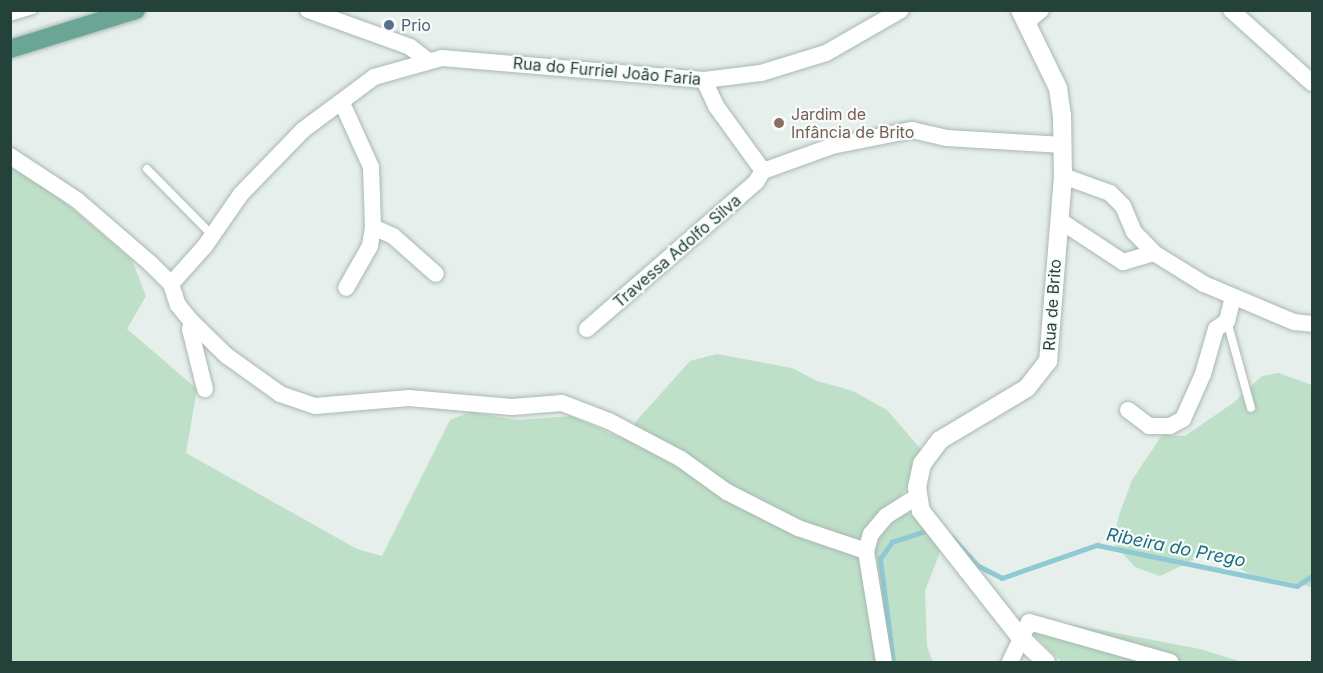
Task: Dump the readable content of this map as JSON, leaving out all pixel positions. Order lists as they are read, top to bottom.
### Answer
{
  "streets": {
    "street": ["Rua do Furriel João Faria", "Travessa Adolfo Silva", "Rua de Brito"]
  },
  "water": ["Ribeira do Prego"],
  "places": ["Prio", "Jardim de Infância de Brito"]
}
